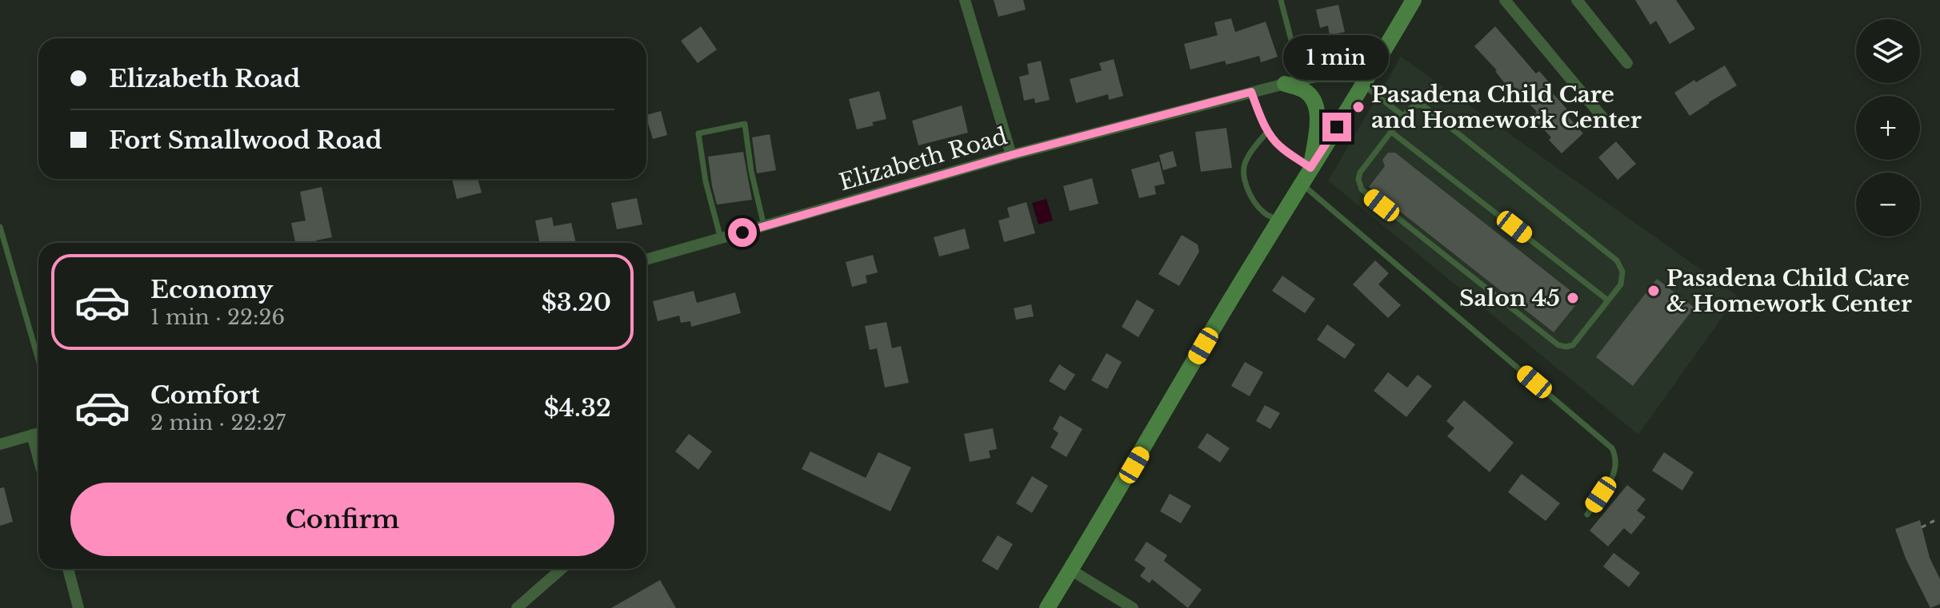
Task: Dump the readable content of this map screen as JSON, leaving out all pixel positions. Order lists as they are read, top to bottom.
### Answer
{
  "streets": {
    "street": ["Elizabeth Road"]
  },
  "places": ["Pasadena Child Care and Homework Center", "Pasadena Child Care & Homework Center", "Salon 45"],
  "page": {
    "map_buttons": ["+", "−"],
    "bubble": "1 min",
    "banner": ["Elizabeth Road", "Fort Smallwood Road"],
    "list": [
      {
        "name": "Economy",
        "note": "1 min · 22:26",
        "value": "$3.20"
      },
      {
        "name": "Comfort",
        "note": "2 min · 22:27",
        "value": "$4.32"
      }
    ],
    "buttons": "Confirm"
  }
}
